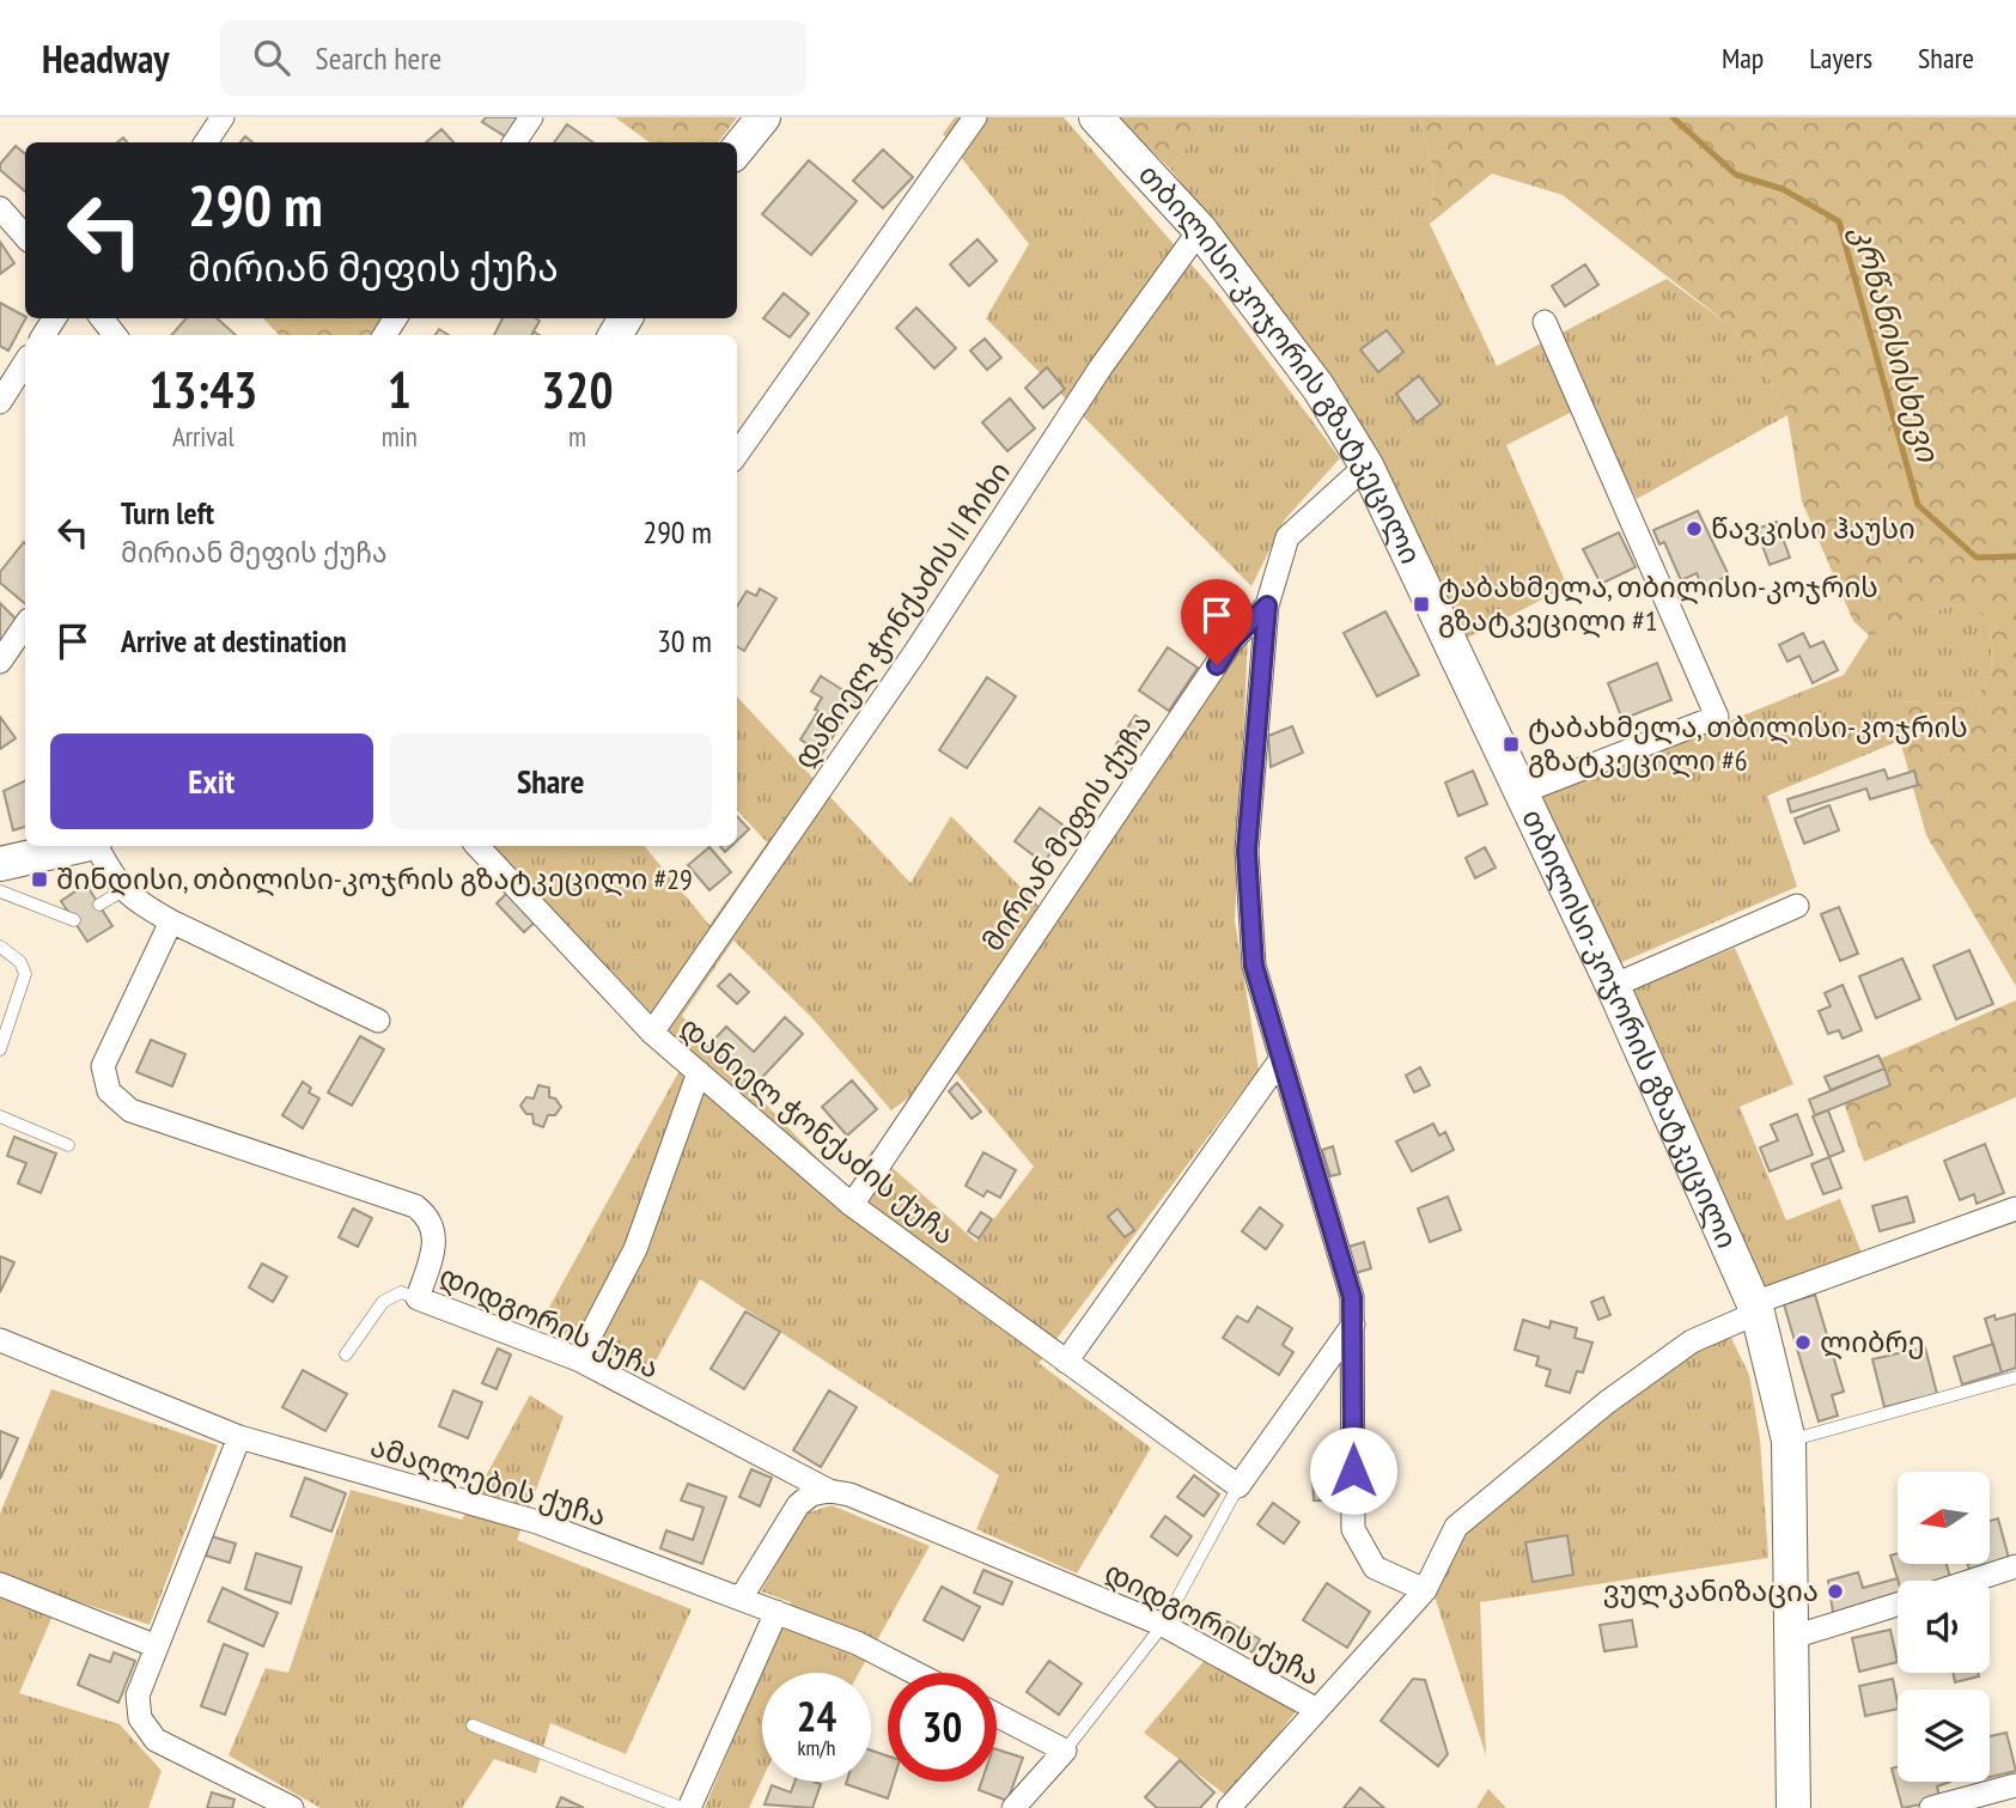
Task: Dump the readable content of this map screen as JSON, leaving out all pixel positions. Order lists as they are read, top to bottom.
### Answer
{
  "streets": {
    "main road": ["თბილისი-კოჯორის გზატკეცილი"],
    "street": [
      "დანიელ ჭონქაძის II ჩიხი",
      "მირიან მეფის ქუჩა",
      "დანიელ ჭონქაძის ქუჩა",
      "დიდგორის ქუჩა",
      "ამაღლების ქუჩა"
    ]
  },
  "crossings": [
    ["თბილისი-კოჯორის გზატკეცილი", "დანიელ ჭონქაძის II ჩიხი"],
    ["თბილისი-კოჯორის გზატკეცილი", "მირიან მეფის ქუჩა"],
    ["დანიელ ჭონქაძის II ჩიხი", "დანიელ ჭონქაძის ქუჩა"],
    ["მირიან მეფის ქუჩა", "დანიელ ჭონქაძის ქუჩა"]
  ],
  "water": ["კრწანისისხევი"],
  "places": {
    "other": ["წავკისი ჰაუსი", "ლიბრე", "ვულკანიზაცია"],
    "transit": ["ტაბახმელა, თბილისი-კოჯრის გზატკეცილი #1", "ტაბახმელა, თბილისი-კოჯრის გზატკეცილი #6", "შინდისი, თბილისი-კოჯრის გზატკეცილი #29"]
  },
  "north": "left",
  "page": {
    "header": "Headway",
    "search": "Search here",
    "nav": ["Map", "Layers", "Share"],
    "turn": ["290 m", "მირიან მეფის ქუჩა"],
    "eta": [
      "13:43",
      "Arrival",
      "1",
      "min",
      "320",
      "m"
    ],
    "list": [
      {
        "name": "Turn left",
        "note": "მირიან მეფის ქუჩა",
        "value": "290 m"
      },
      {
        "name": "Arrive at destination",
        "value": "30 m"
      }
    ],
    "buttons": ["Exit", "Share"],
    "speed": "24 km/h",
    "limit": "30"
  }
}
